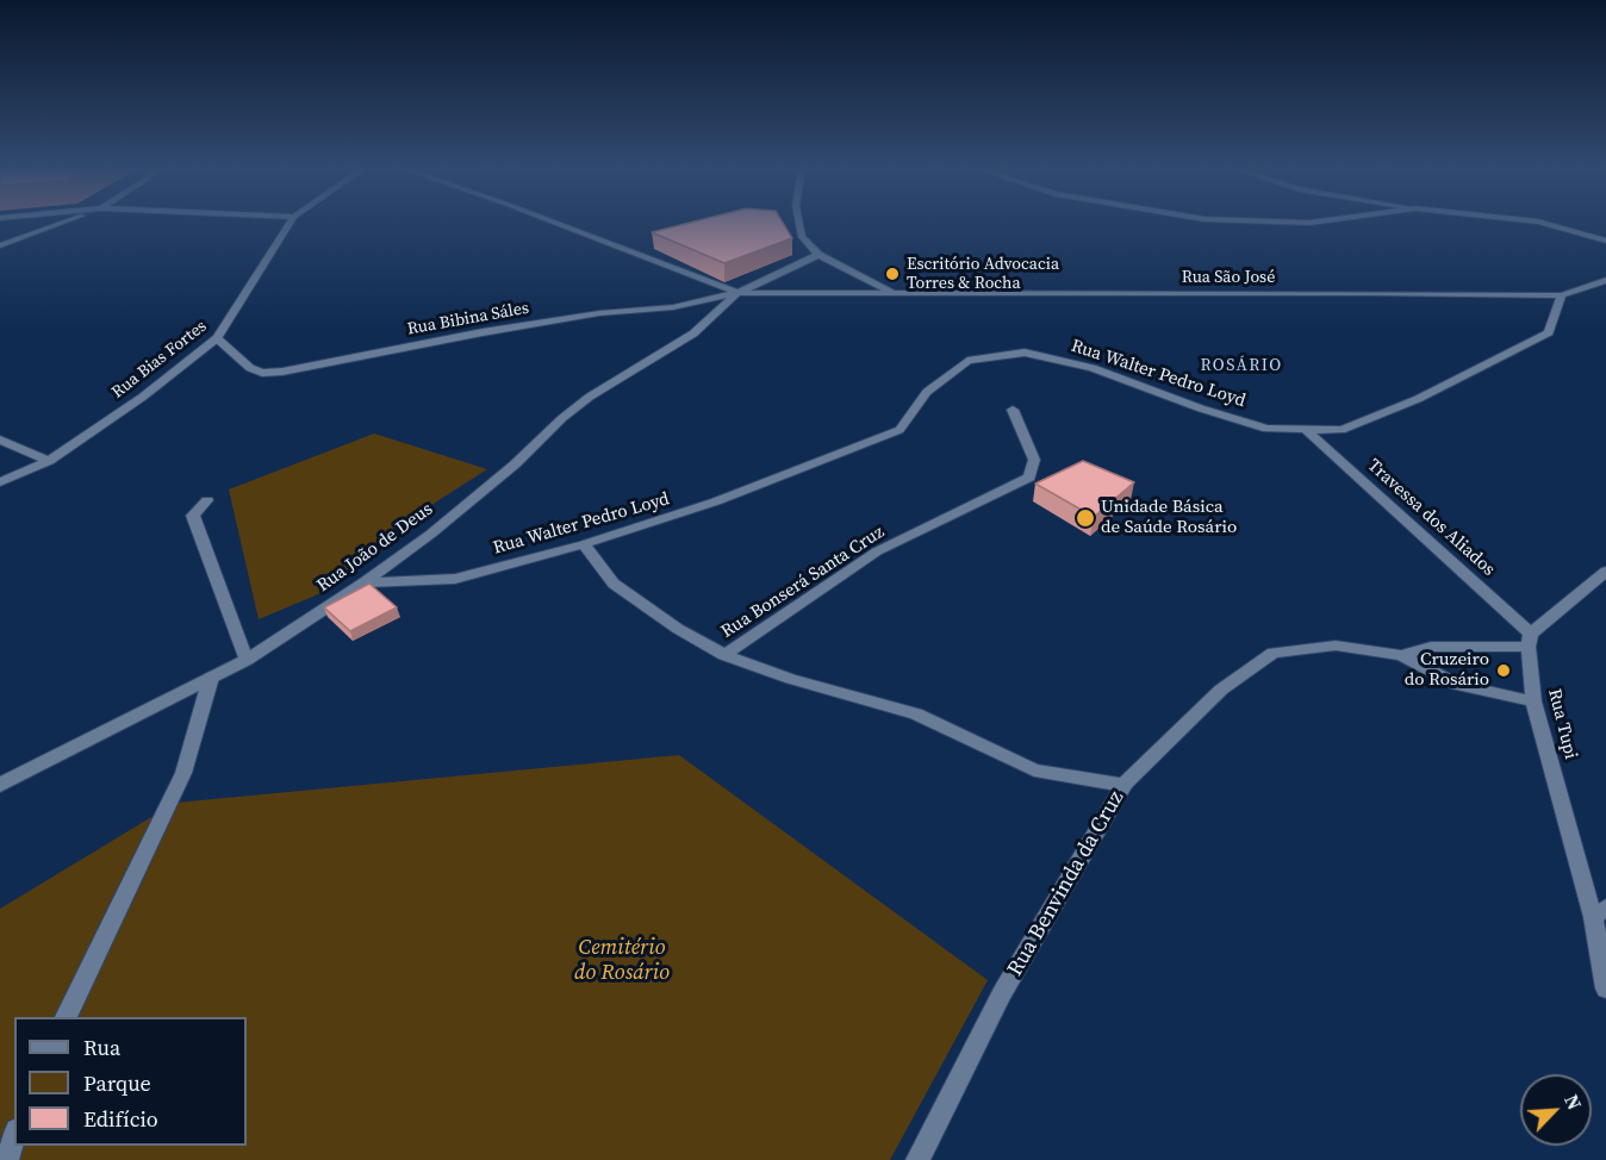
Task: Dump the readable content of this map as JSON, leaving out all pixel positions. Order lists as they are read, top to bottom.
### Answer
{
  "streets": {
    "street": [
      "Rua São José",
      "Rua Bibina Sáles",
      "Rua Bias Fortes",
      "Rua Walter Pedro Loyd",
      "Travessa dos Aliados",
      "Rua João de Deus",
      "Rua Bonserá Santa Cruz",
      "Rua Tupi",
      "Rua Benvinda da Cruz"
    ]
  },
  "crossings": [
    ["Rua São José", "Rua Bibina Sáles"],
    ["Rua São José", "Rua Walter Pedro Loyd"],
    ["Rua São José", "Rua João de Deus"],
    ["Rua Bibina Sáles", "Rua Bias Fortes"],
    ["Rua Bibina Sáles", "Rua João de Deus"],
    ["Rua Walter Pedro Loyd", "Travessa dos Aliados"],
    ["Rua Walter Pedro Loyd", "Rua João de Deus"],
    ["Travessa dos Aliados", "Rua Tupi"],
    ["Travessa dos Aliados", "Rua Benvinda da Cruz"],
    ["Rua Tupi", "Rua Benvinda da Cruz"]
  ],
  "districts": ["ROSÁRIO"],
  "parks": ["Cemitério do Rosário"],
  "places": ["Escritório Advocacia Torres & Rocha", "Unidade Básica de Saúde Rosário", "Cruzeiro do Rosário"],
  "legend": ["Rua", "Parque", "Edifício"],
  "north": "top right"
}
